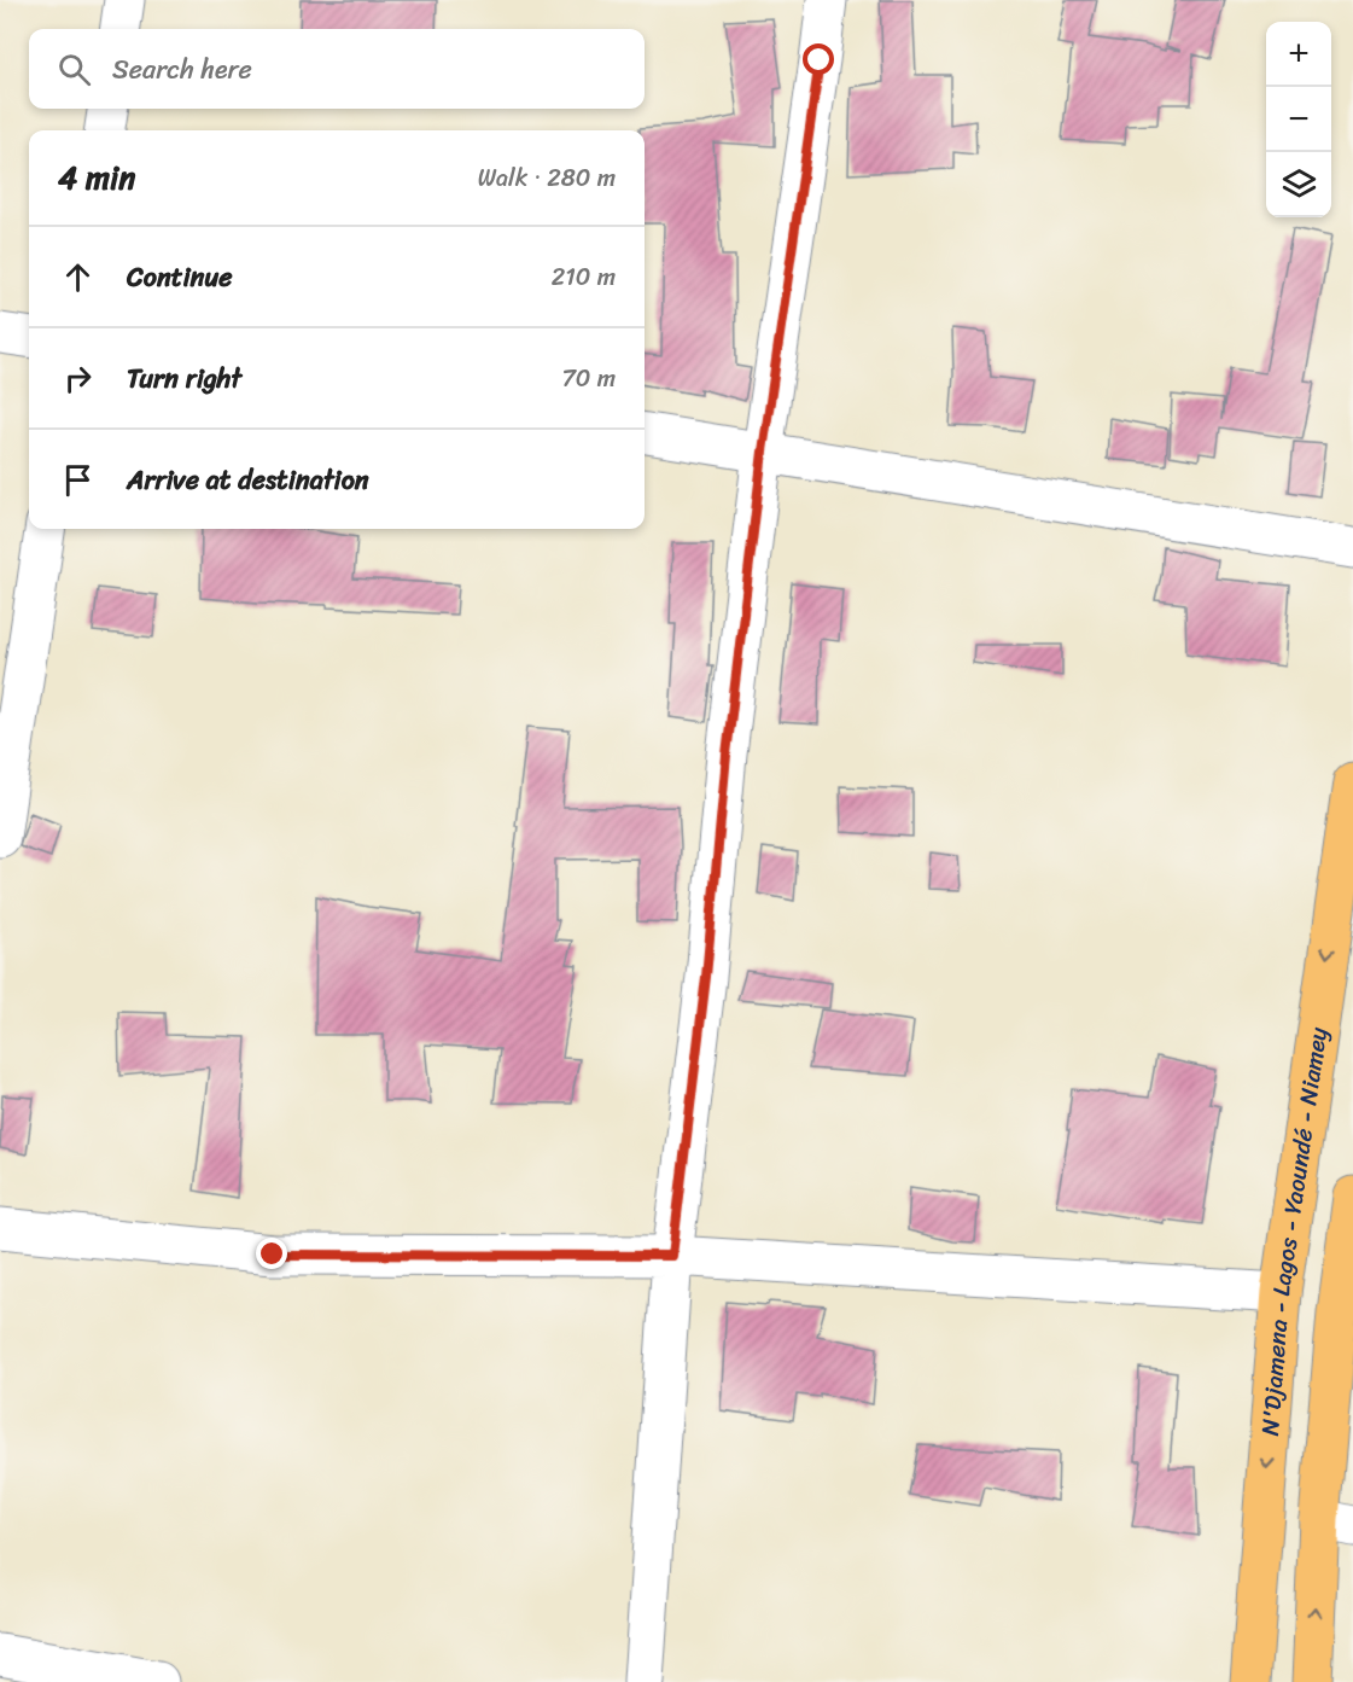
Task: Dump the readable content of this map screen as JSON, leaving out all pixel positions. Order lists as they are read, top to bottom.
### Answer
{
  "streets": {
    "highway": ["N'Djamena - Lagos - Yaoundé - Niamey"]
  },
  "page": {
    "map_buttons": ["+", "−"],
    "search": "Search here",
    "heading": ["4 min", "Walk · 280 m"],
    "list": [
      ["Continue", "210 m"],
      ["Turn right", "70 m"],
      "Arrive at destination"
    ]
  }
}
